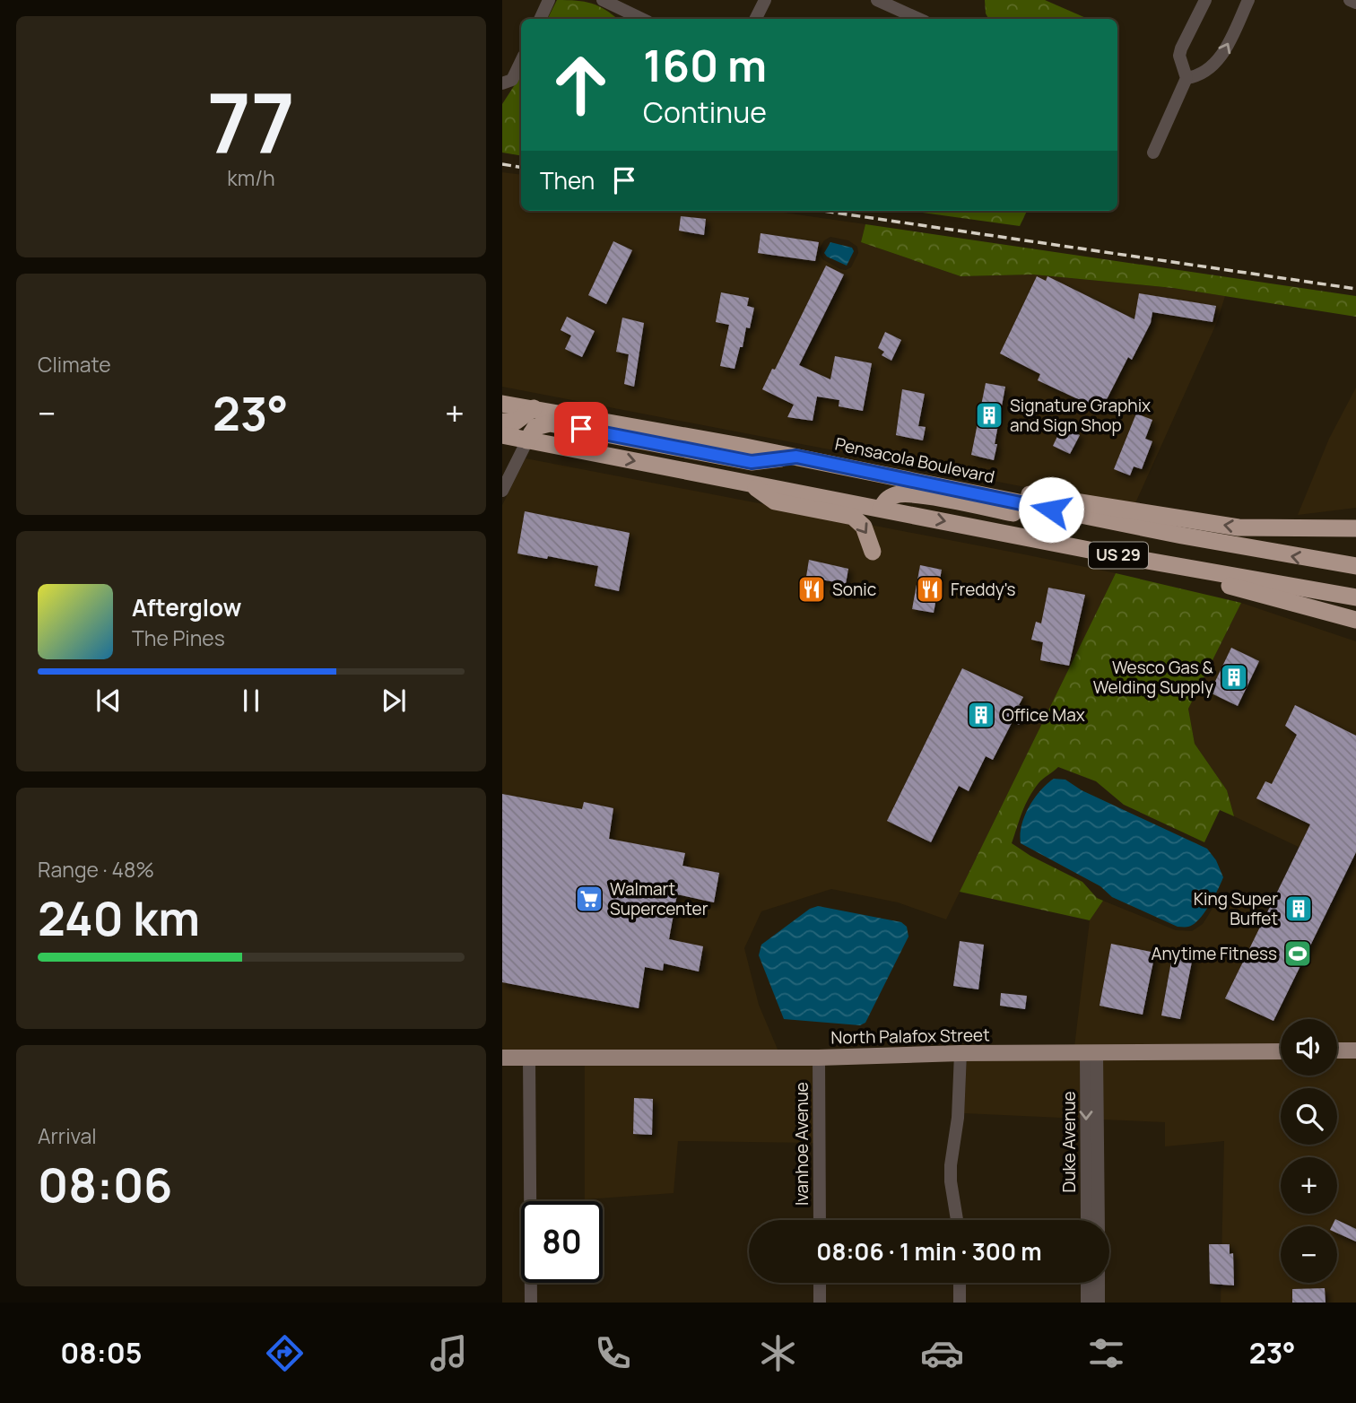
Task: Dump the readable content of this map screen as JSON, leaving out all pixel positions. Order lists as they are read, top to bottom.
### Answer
{
  "streets": {
    "highway": ["Pensacola Boulevard", "US 29"],
    "main road": ["North Palafox Street"],
    "street": ["Duke Avenue", "Ivanhoe Avenue"]
  },
  "crossings": [
    ["North Palafox Street", "Duke Avenue"],
    ["North Palafox Street", "Ivanhoe Avenue"]
  ],
  "places": {
    "building": [
      "Signature Graphix and Sign Shop",
      "Wesco Gas & Welding Supply",
      "Office Max",
      "King Super Buffet"
    ],
    "restaurant": ["Sonic", "Freddy's"],
    "supermarket": ["Walmart Supercenter"],
    "sports": ["Anytime Fitness"]
  },
  "page": {
    "tile": [
      ["77", "km/h"],
      "Climate",
      ["Range · 48%", "240 km"],
      ["Arrival", "08:06"]
    ],
    "turn": ["160 m", "Continue"],
    "then": "Then",
    "heat": ["−", "23°", "+"],
    "song": ["Afterglow", "The Pines"],
    "map_buttons": ["+", "−"],
    "limit": "80",
    "trip": "08:06 · 1 min · 300 m",
    "tabs": ["08:05", "23°"]
  }
}
